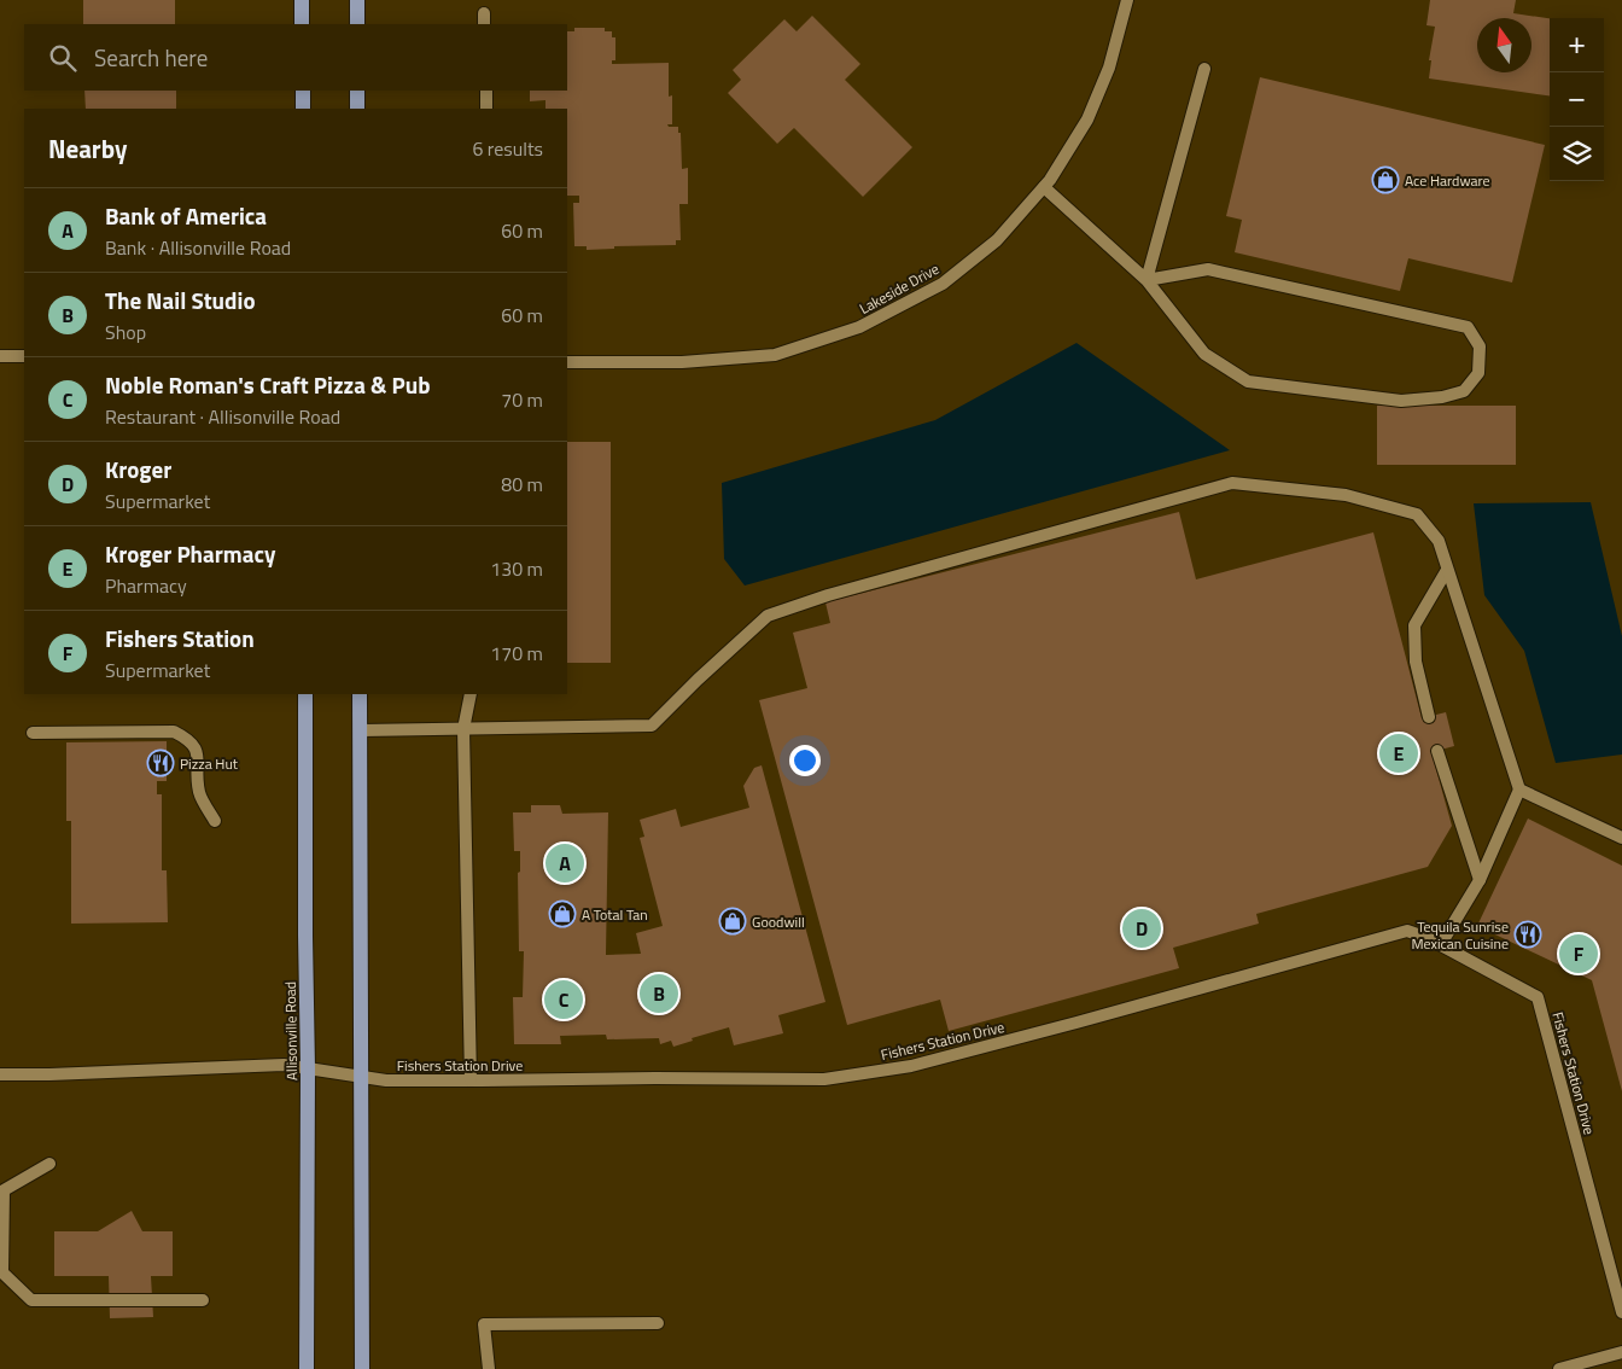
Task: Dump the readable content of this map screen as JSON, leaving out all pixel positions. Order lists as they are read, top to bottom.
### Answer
{
  "streets": {
    "main road": ["Allisonville Road"],
    "street": ["Lakeside Drive", "Fishers Station Drive"]
  },
  "crossings": [
    ["Allisonville Road", "Fishers Station Drive"]
  ],
  "places": {
    "shop": ["Ace Hardware", "A Total Tan", "Goodwill"],
    "restaurant": ["Pizza Hut", "Tequila Sunrise Mexican Cuisine"]
  },
  "north": "top",
  "page": {
    "map_buttons": ["+", "−"],
    "search": "Search here",
    "heading": ["Nearby", "6 results"],
    "list": [
      {
        "mark": "A",
        "name": "Bank of America",
        "note": "Bank · Allisonville Road",
        "value": "60 m"
      },
      {
        "mark": "B",
        "name": "The Nail Studio",
        "note": "Shop",
        "value": "60 m"
      },
      {
        "mark": "C",
        "name": "Noble Roman's Craft Pizza & Pub",
        "note": "Restaurant · Allisonville Road",
        "value": "70 m"
      },
      {
        "mark": "D",
        "name": "Kroger",
        "note": "Supermarket",
        "value": "80 m"
      },
      {
        "mark": "E",
        "name": "Kroger Pharmacy",
        "note": "Pharmacy",
        "value": "130 m"
      },
      {
        "mark": "F",
        "name": "Fishers Station",
        "note": "Supermarket",
        "value": "170 m"
      }
    ],
    "pins": [
      "E",
      "A",
      "D",
      "F",
      "B",
      "C"
    ]
  }
}
